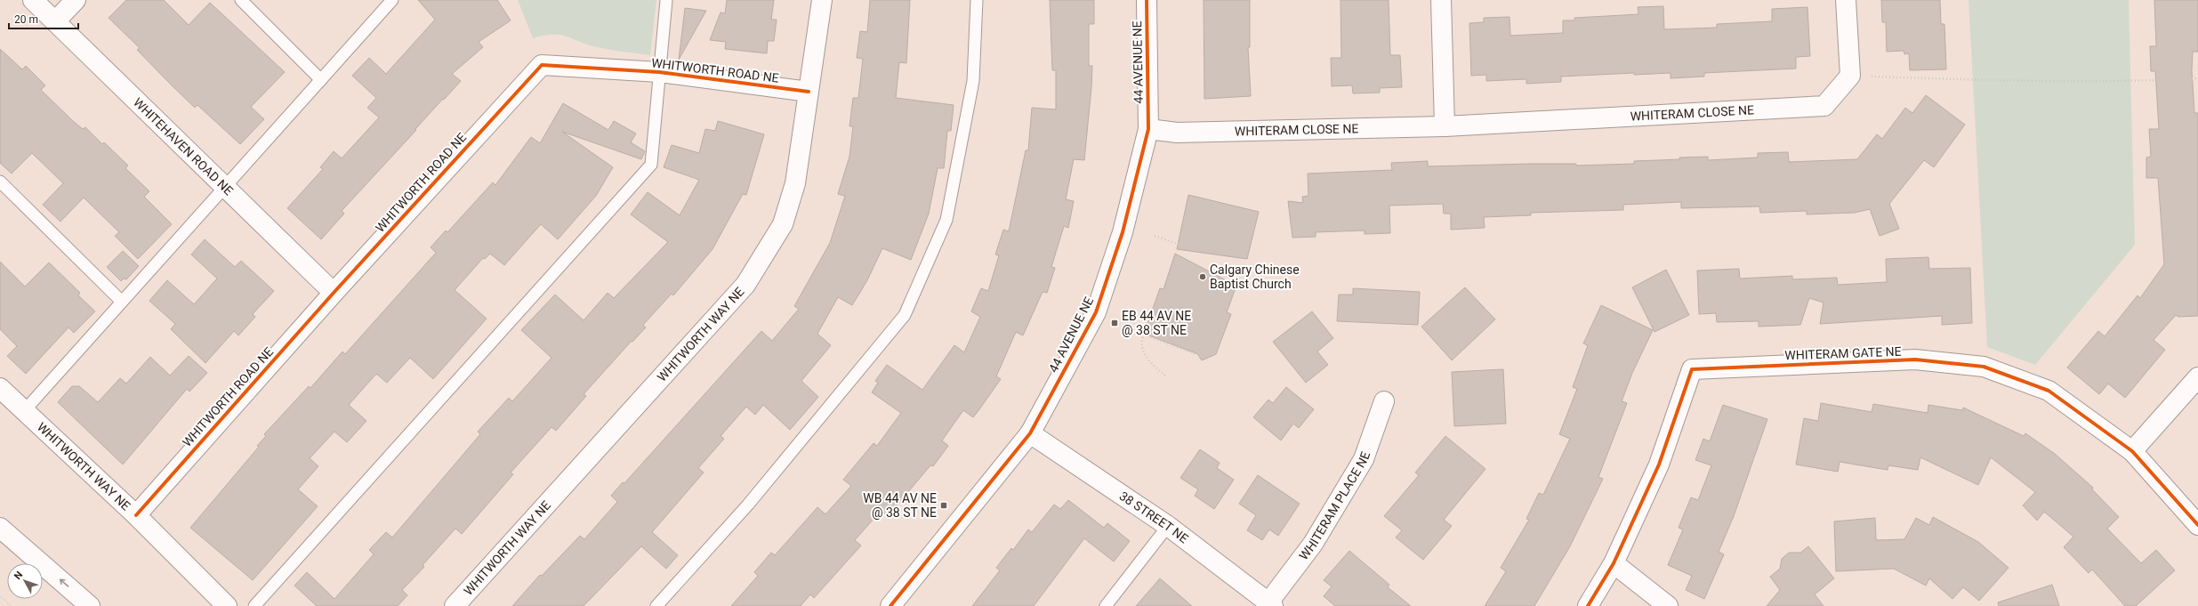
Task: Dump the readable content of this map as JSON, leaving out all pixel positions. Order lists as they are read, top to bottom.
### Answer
{
  "streets": {
    "street": [
      "44 AVENUE NE",
      "WHITWORTH ROAD NE",
      "WHITERAM CLOSE NE",
      "WHITEHAVEN ROAD NE",
      "WHITWORTH WAY NE",
      "WHITERAM GATE NE",
      "WHITERAM PLACE NE",
      "38 STREET NE"
    ]
  },
  "crossings": [
    ["44 AVENUE NE", "WHITERAM CLOSE NE"],
    ["44 AVENUE NE", "38 STREET NE"],
    ["WHITWORTH ROAD NE", "WHITEHAVEN ROAD NE"],
    ["WHITWORTH ROAD NE", "WHITWORTH WAY NE"],
    ["WHITERAM PLACE NE", "38 STREET NE"]
  ],
  "places": {
    "other": ["Calgary Chinese Baptist Church"],
    "transit": ["EB 44 AV NE @ 38 ST NE", "WB 44 AV NE @ 38 ST NE"]
  },
  "scale_bar": "20 m",
  "north": "top left"
}
